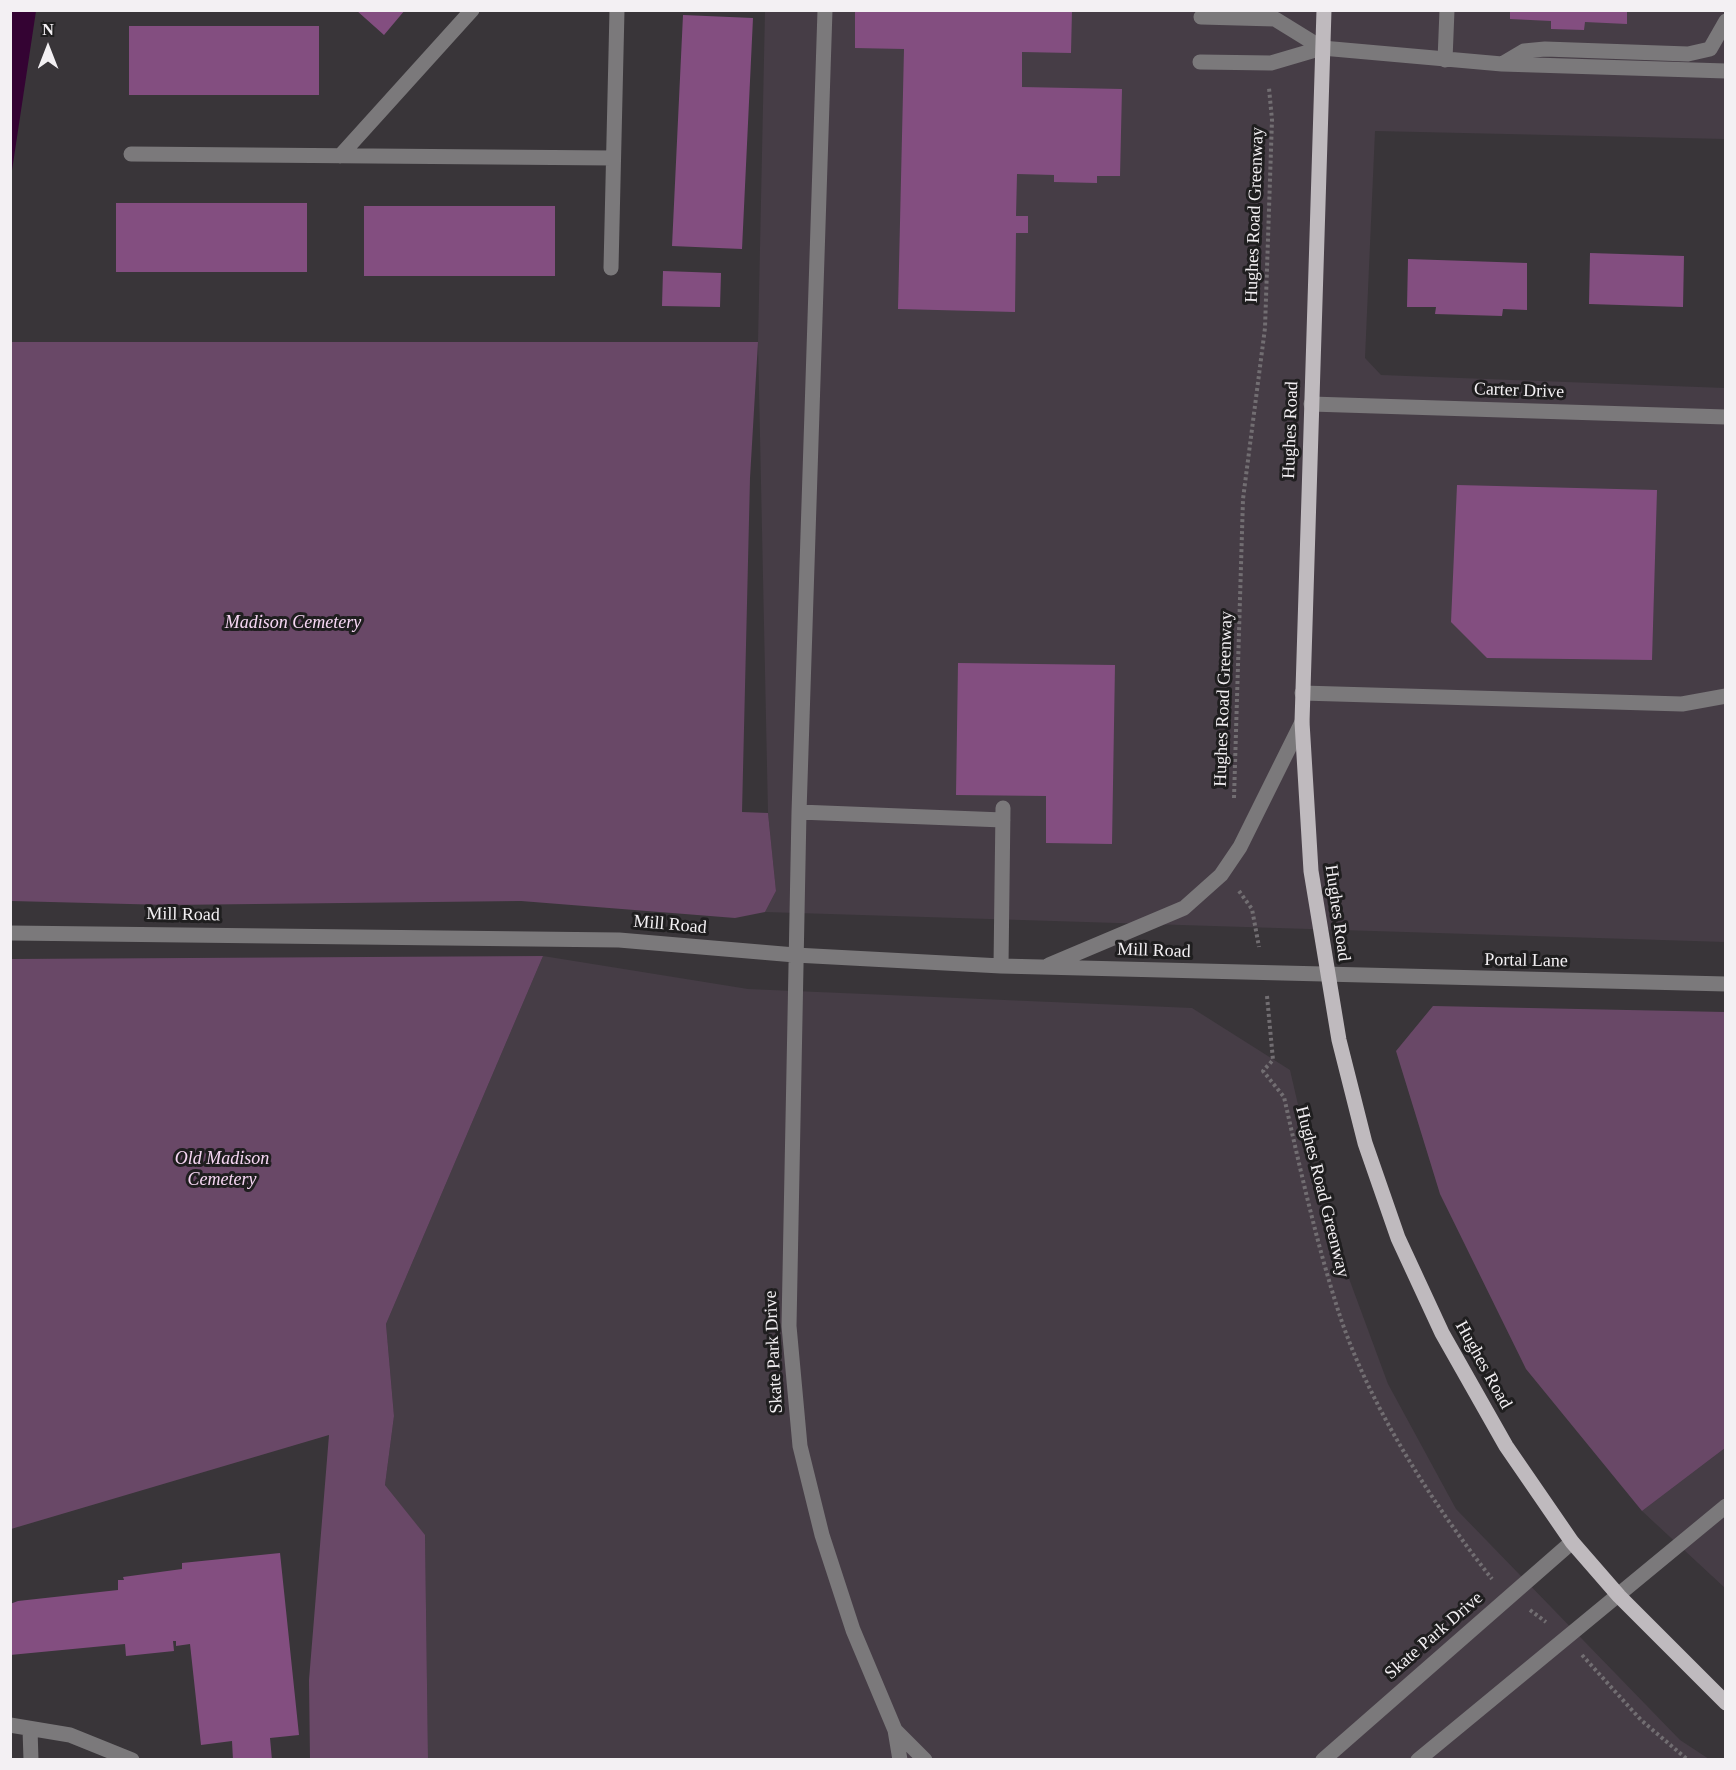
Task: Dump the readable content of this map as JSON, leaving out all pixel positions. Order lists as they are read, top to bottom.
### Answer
{
  "streets": {
    "main road": ["Hughes Road"],
    "street": [
      "Carter Drive",
      "Mill Road",
      "Portal Lane",
      "Skate Park Drive"
    ],
    "path": ["Hughes Road Greenway"]
  },
  "crossings": [
    ["Hughes Road Greenway", "Mill Road"],
    ["Carter Drive", "Hughes Road"],
    ["Hughes Road", "Mill Road"],
    ["Hughes Road", "Portal Lane"],
    ["Hughes Road", "Skate Park Drive"],
    ["Mill Road", "Portal Lane"],
    ["Mill Road", "Skate Park Drive"]
  ],
  "parks": ["Madison Cemetery", "Old Madison Cemetery"],
  "north": "top"
}
